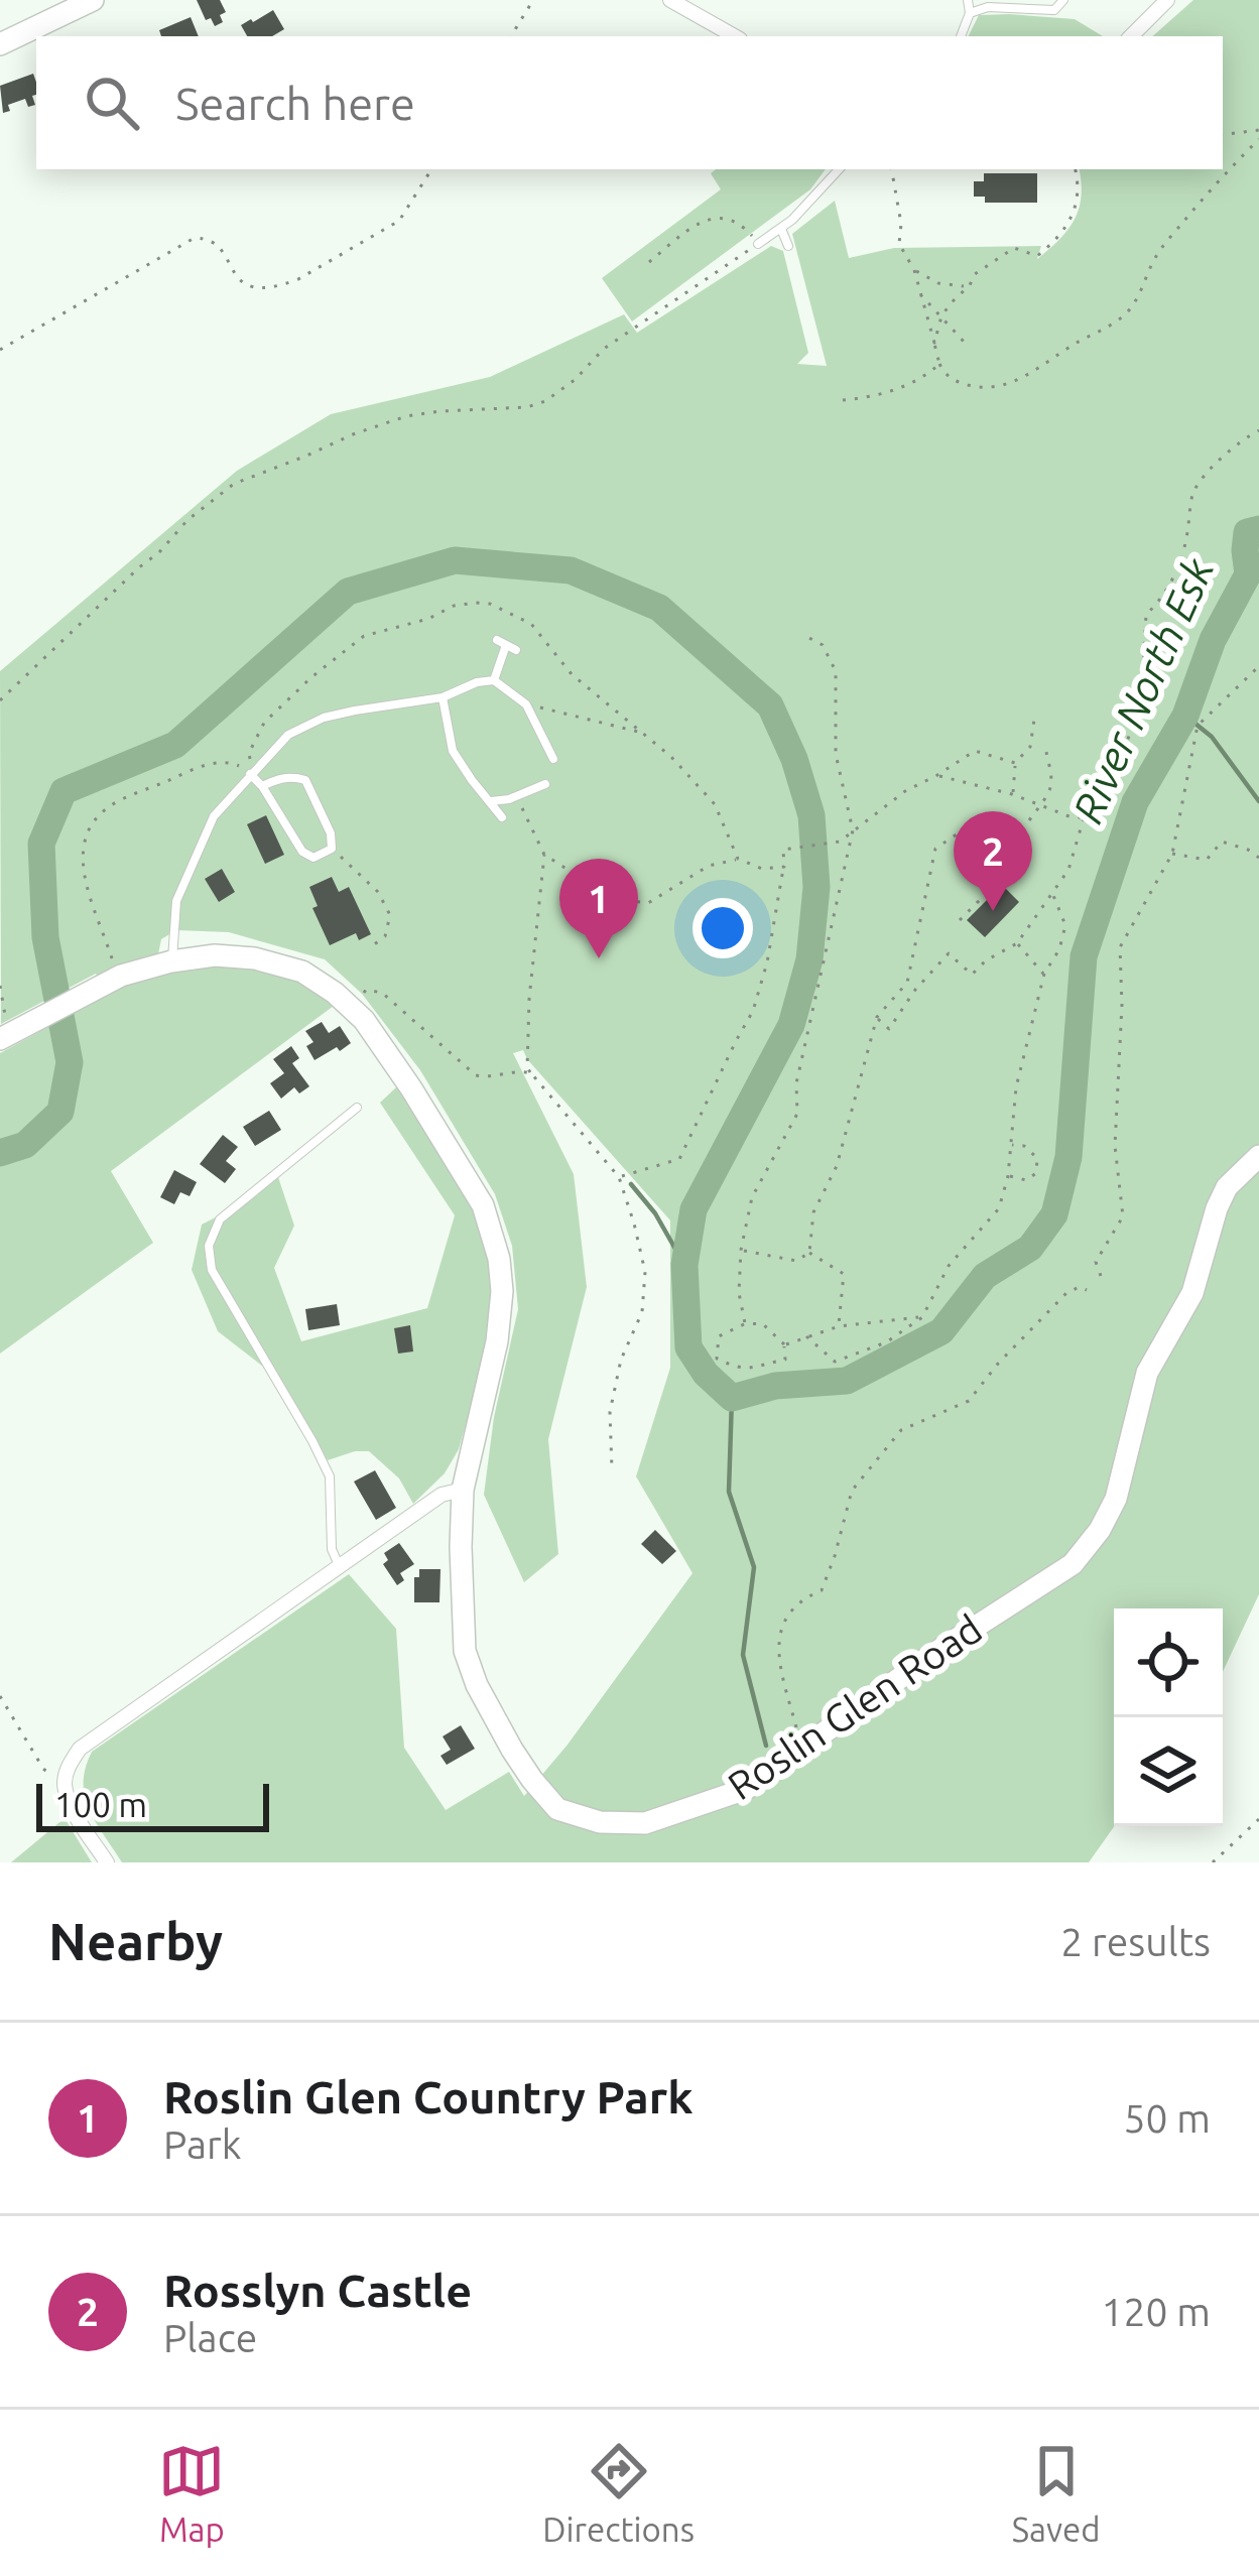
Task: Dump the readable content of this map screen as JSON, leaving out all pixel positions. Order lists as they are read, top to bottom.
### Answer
{
  "streets": {
    "main road": ["Roslin Glen Road"]
  },
  "water": ["River North Esk"],
  "scale_bar": "100 m",
  "page": {
    "search": "Search here",
    "pins": ["2", "1"],
    "scale": "100 m",
    "heading": ["Nearby", "2 results"],
    "list": [
      {
        "mark": "1",
        "name": "Roslin Glen Country Park",
        "note": "Park",
        "value": "50 m"
      },
      {
        "mark": "2",
        "name": "Rosslyn Castle",
        "note": "Place",
        "value": "120 m"
      }
    ],
    "nav": ["Map", "Directions", "Saved"]
  }
}
